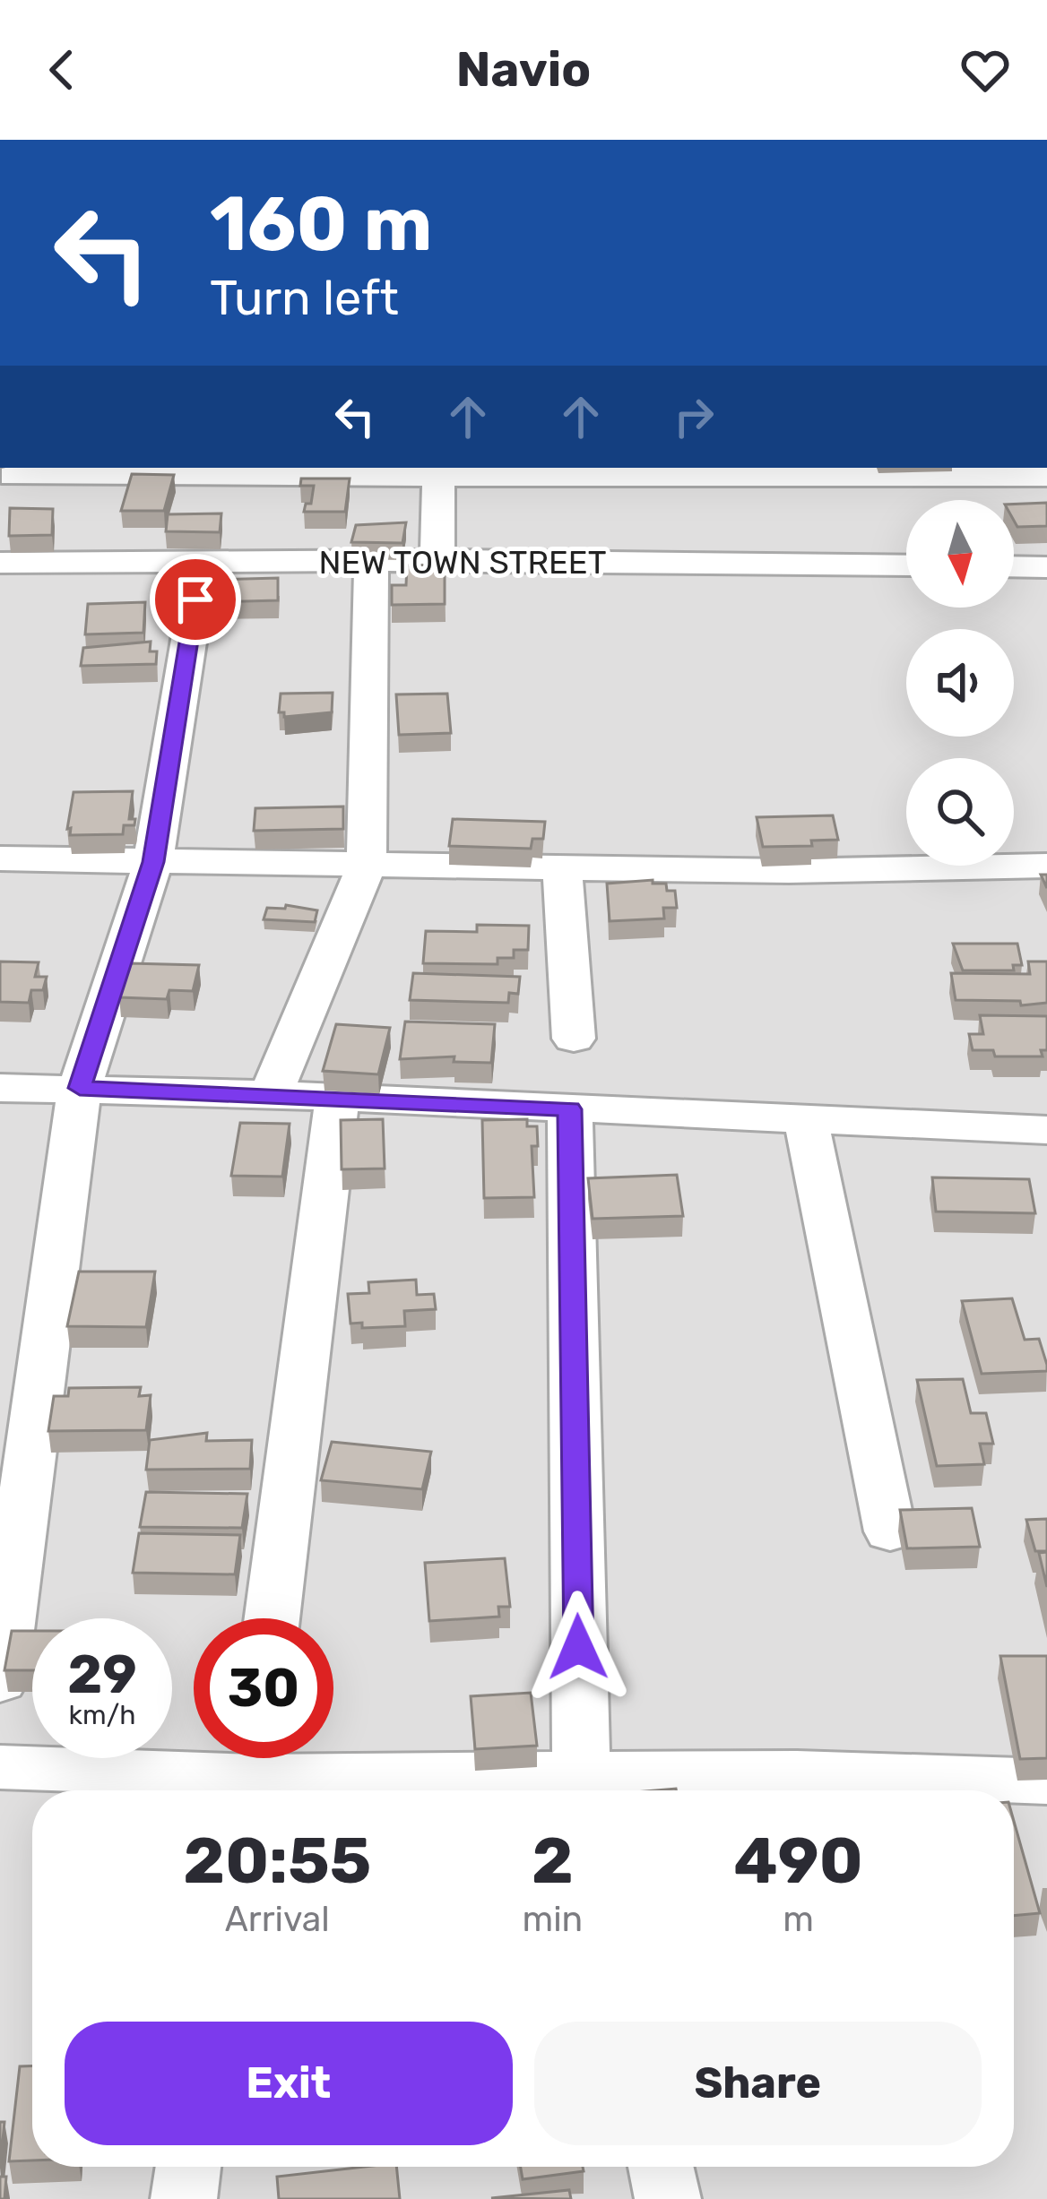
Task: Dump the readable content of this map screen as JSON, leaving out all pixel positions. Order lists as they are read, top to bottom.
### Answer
{
  "streets": {
    "street": ["NEW TOWN STREET"]
  },
  "north": "bottom",
  "page": {
    "header": "Navio",
    "turn": ["160 m", "Turn left"],
    "speed": "29 km/h",
    "limit": "30",
    "eta": [
      "20:55",
      "Arrival",
      "2",
      "min",
      "490",
      "m"
    ],
    "buttons": ["Exit", "Share"]
  }
}
